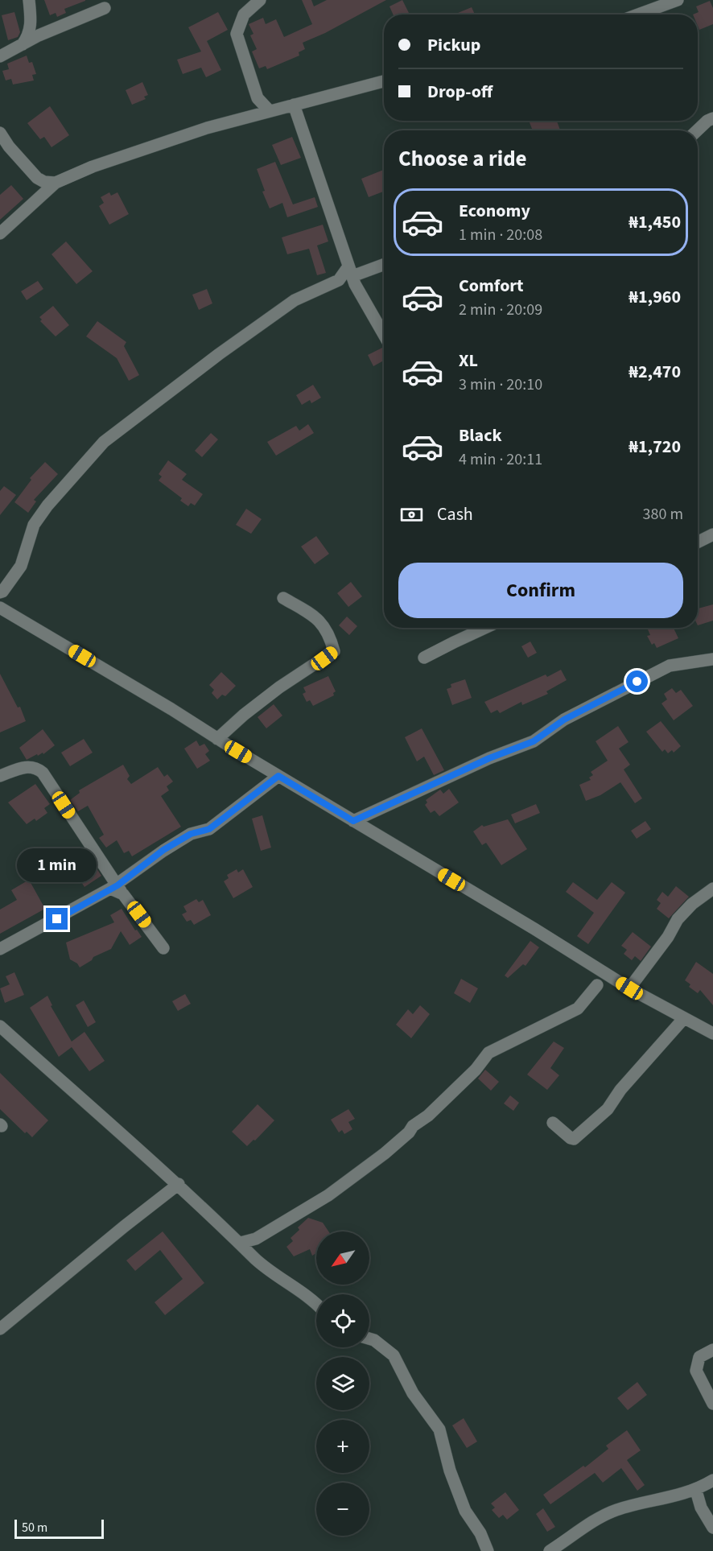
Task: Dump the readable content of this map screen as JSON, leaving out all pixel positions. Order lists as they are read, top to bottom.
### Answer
{
  "scale_bar": "50 m",
  "north": "bottom left",
  "page": {
    "banner": ["Pickup", "Drop-off"],
    "heading": "Choose a ride",
    "list": [
      {
        "name": "Economy",
        "note": "1 min · 20:08",
        "value": "₦1,450"
      },
      {
        "name": "Comfort",
        "note": "2 min · 20:09",
        "value": "₦1,960"
      },
      {
        "name": "XL",
        "note": "3 min · 20:10",
        "value": "₦2,470"
      },
      {
        "name": "Black",
        "note": "4 min · 20:11",
        "value": "₦1,720"
      }
    ],
    "pay": ["Cash", "380 m"],
    "buttons": "Confirm",
    "bubble": "1 min",
    "map_buttons": ["+", "−"],
    "scale": "50 m"
  }
}
